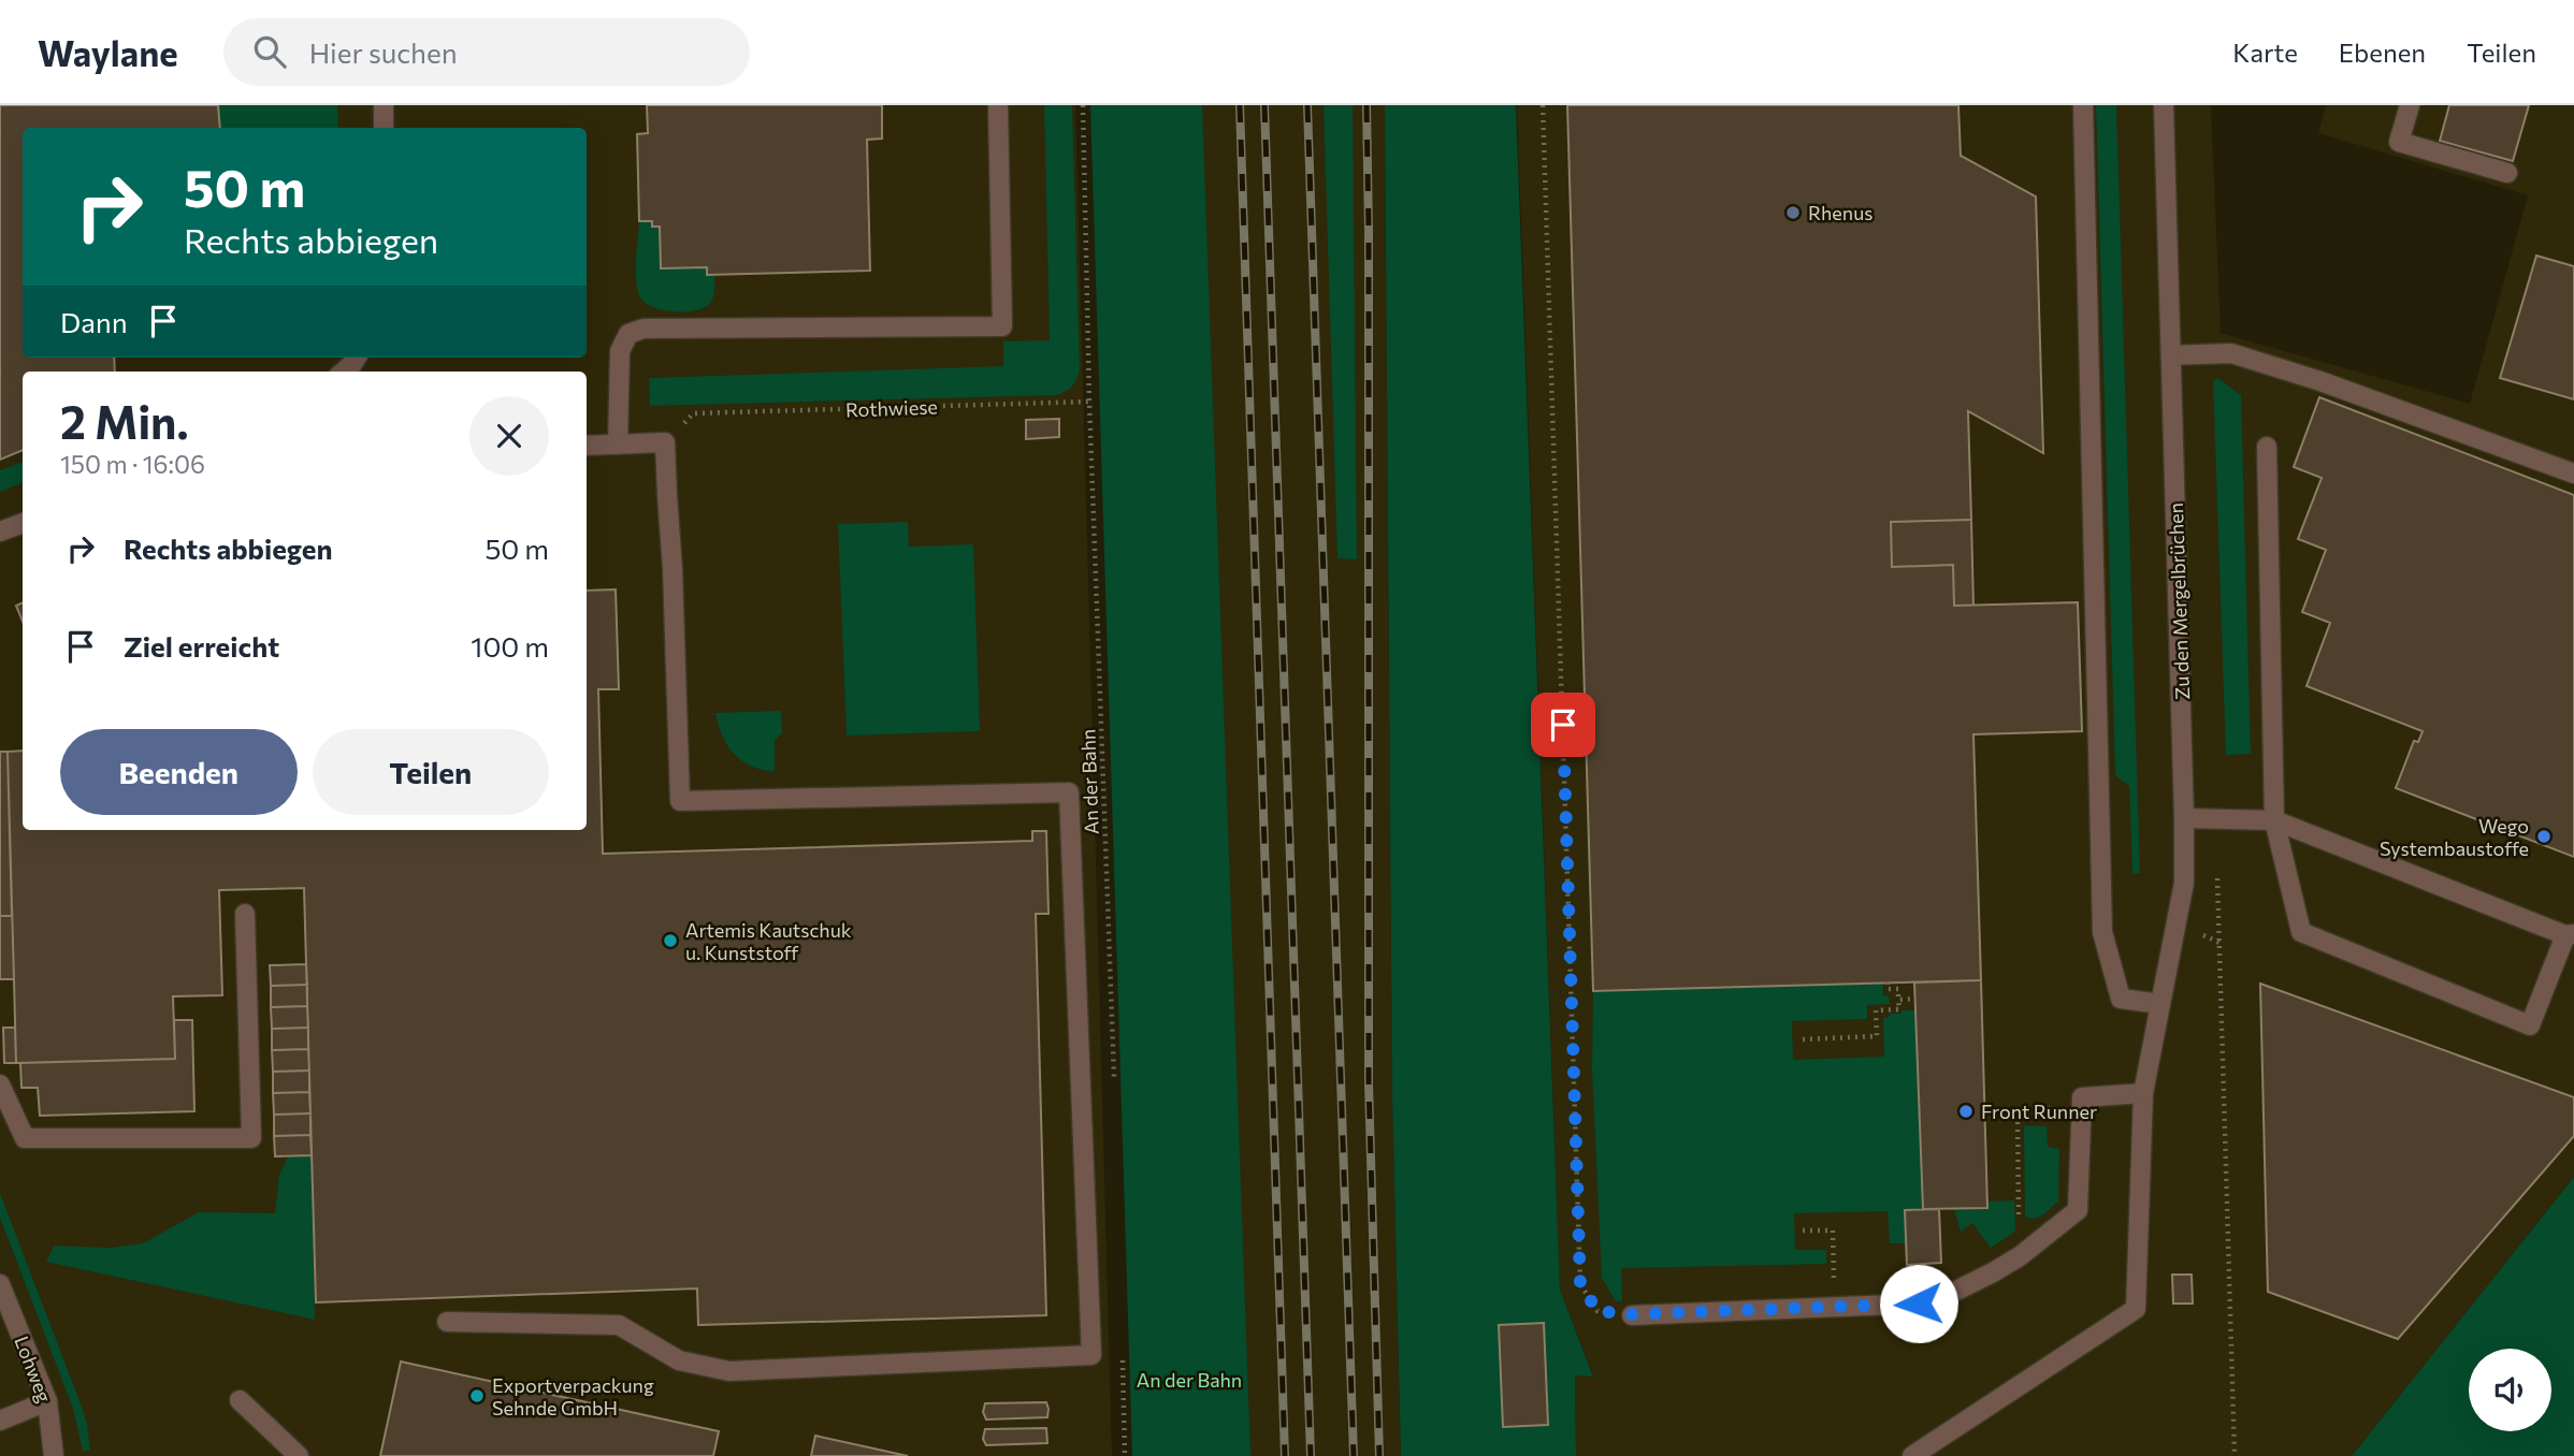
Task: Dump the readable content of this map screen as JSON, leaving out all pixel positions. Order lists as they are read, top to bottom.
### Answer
{
  "streets": {
    "street": ["Zu den Mergelbrüchen", "Lohweg"],
    "path": ["Rothwiese", "An der Bahn"]
  },
  "crossings": [
    ["Rothwiese", "An der Bahn"]
  ],
  "parks": ["An der Bahn"],
  "places": [
    "Rhenus",
    "Wego Systembaustoffe",
    "Artemis Kautschuk u. Kunststoff",
    "Front Runner",
    "Exportverpackung Sehnde GmbH"
  ],
  "page": {
    "header": "Waylane",
    "search": "Hier suchen",
    "nav": ["Karte", "Ebenen", "Teilen"],
    "turn": ["50 m", "Rechts abbiegen"],
    "then": "Dann",
    "heading": ["2 Min.", "150 m · 16:06"],
    "list": [
      {
        "name": "Rechts abbiegen",
        "value": "50 m"
      },
      {
        "name": "Ziel erreicht",
        "value": "100 m"
      }
    ],
    "buttons": ["Beenden", "Teilen"]
  }
}
